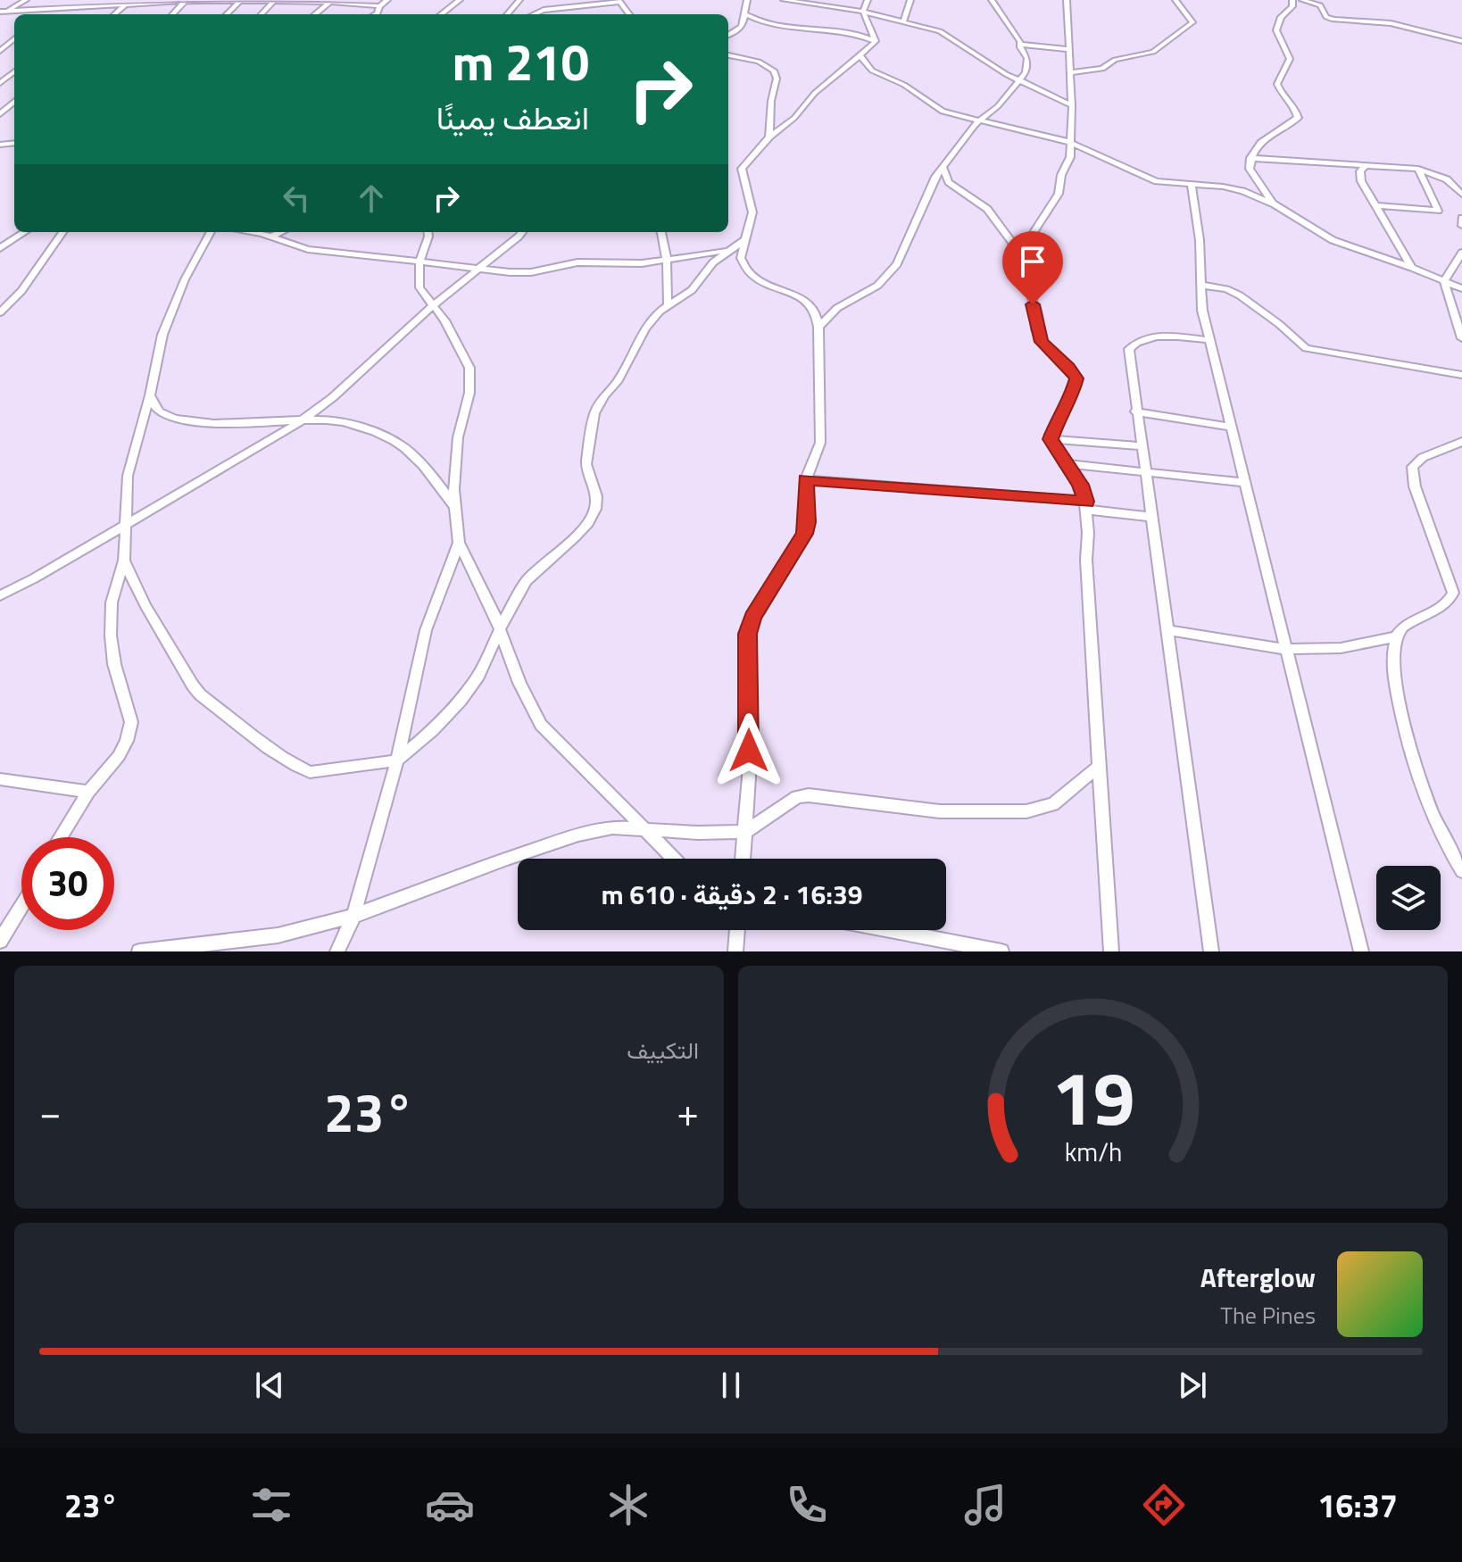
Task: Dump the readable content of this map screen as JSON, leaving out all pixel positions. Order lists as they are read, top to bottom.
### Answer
{
  "page": {
    "turn": ["210 m", "انعطف يمينًا"],
    "limit": "30",
    "trip": "16:39 · 2 دقيقة · 610 m",
    "tile": "التكييف",
    "heat": ["−", "23°", "+"],
    "song": ["Afterglow", "The Pines"],
    "tabs": ["16:37", "23°"],
    "gauge": ["19", "km/h"]
  }
}
